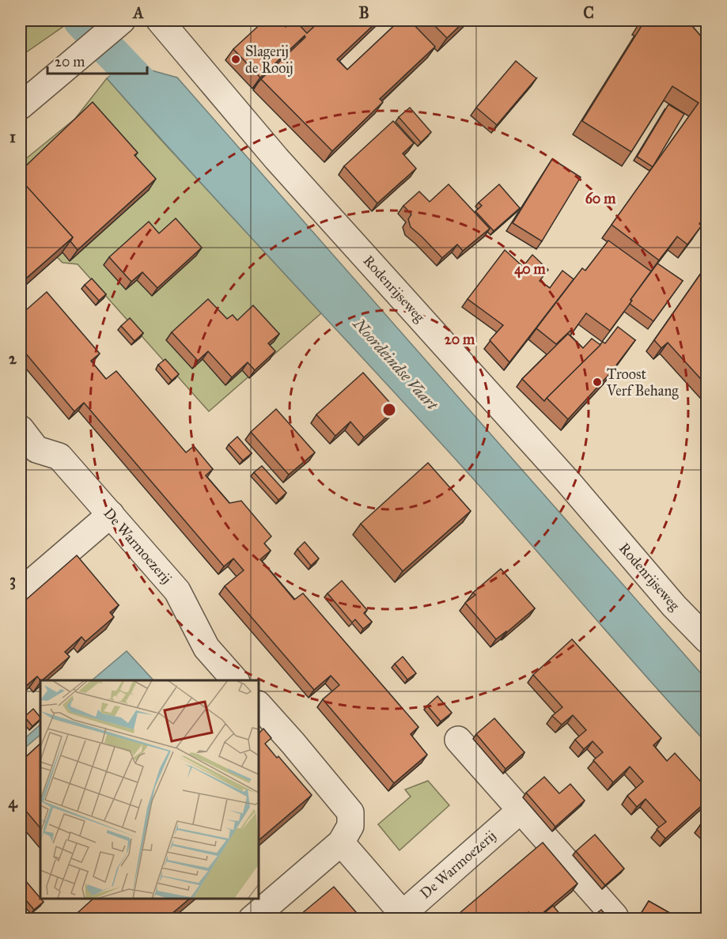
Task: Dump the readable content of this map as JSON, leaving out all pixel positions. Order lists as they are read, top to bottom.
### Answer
{
  "streets": {
    "street": ["Rodenrijseweg", "De Warmoezerij"]
  },
  "water": ["Noordeindse Vaart"],
  "places": ["Slagerij de Rooij", "Troost Verf Behang"],
  "scale_bar": "20 m",
  "grid": {
    "columns": ["A", "B", "C"],
    "rows": [
      "1",
      "2",
      "3",
      "4"
    ]
  },
  "rings": ["60 m", "40 m", "20 m"]
}
